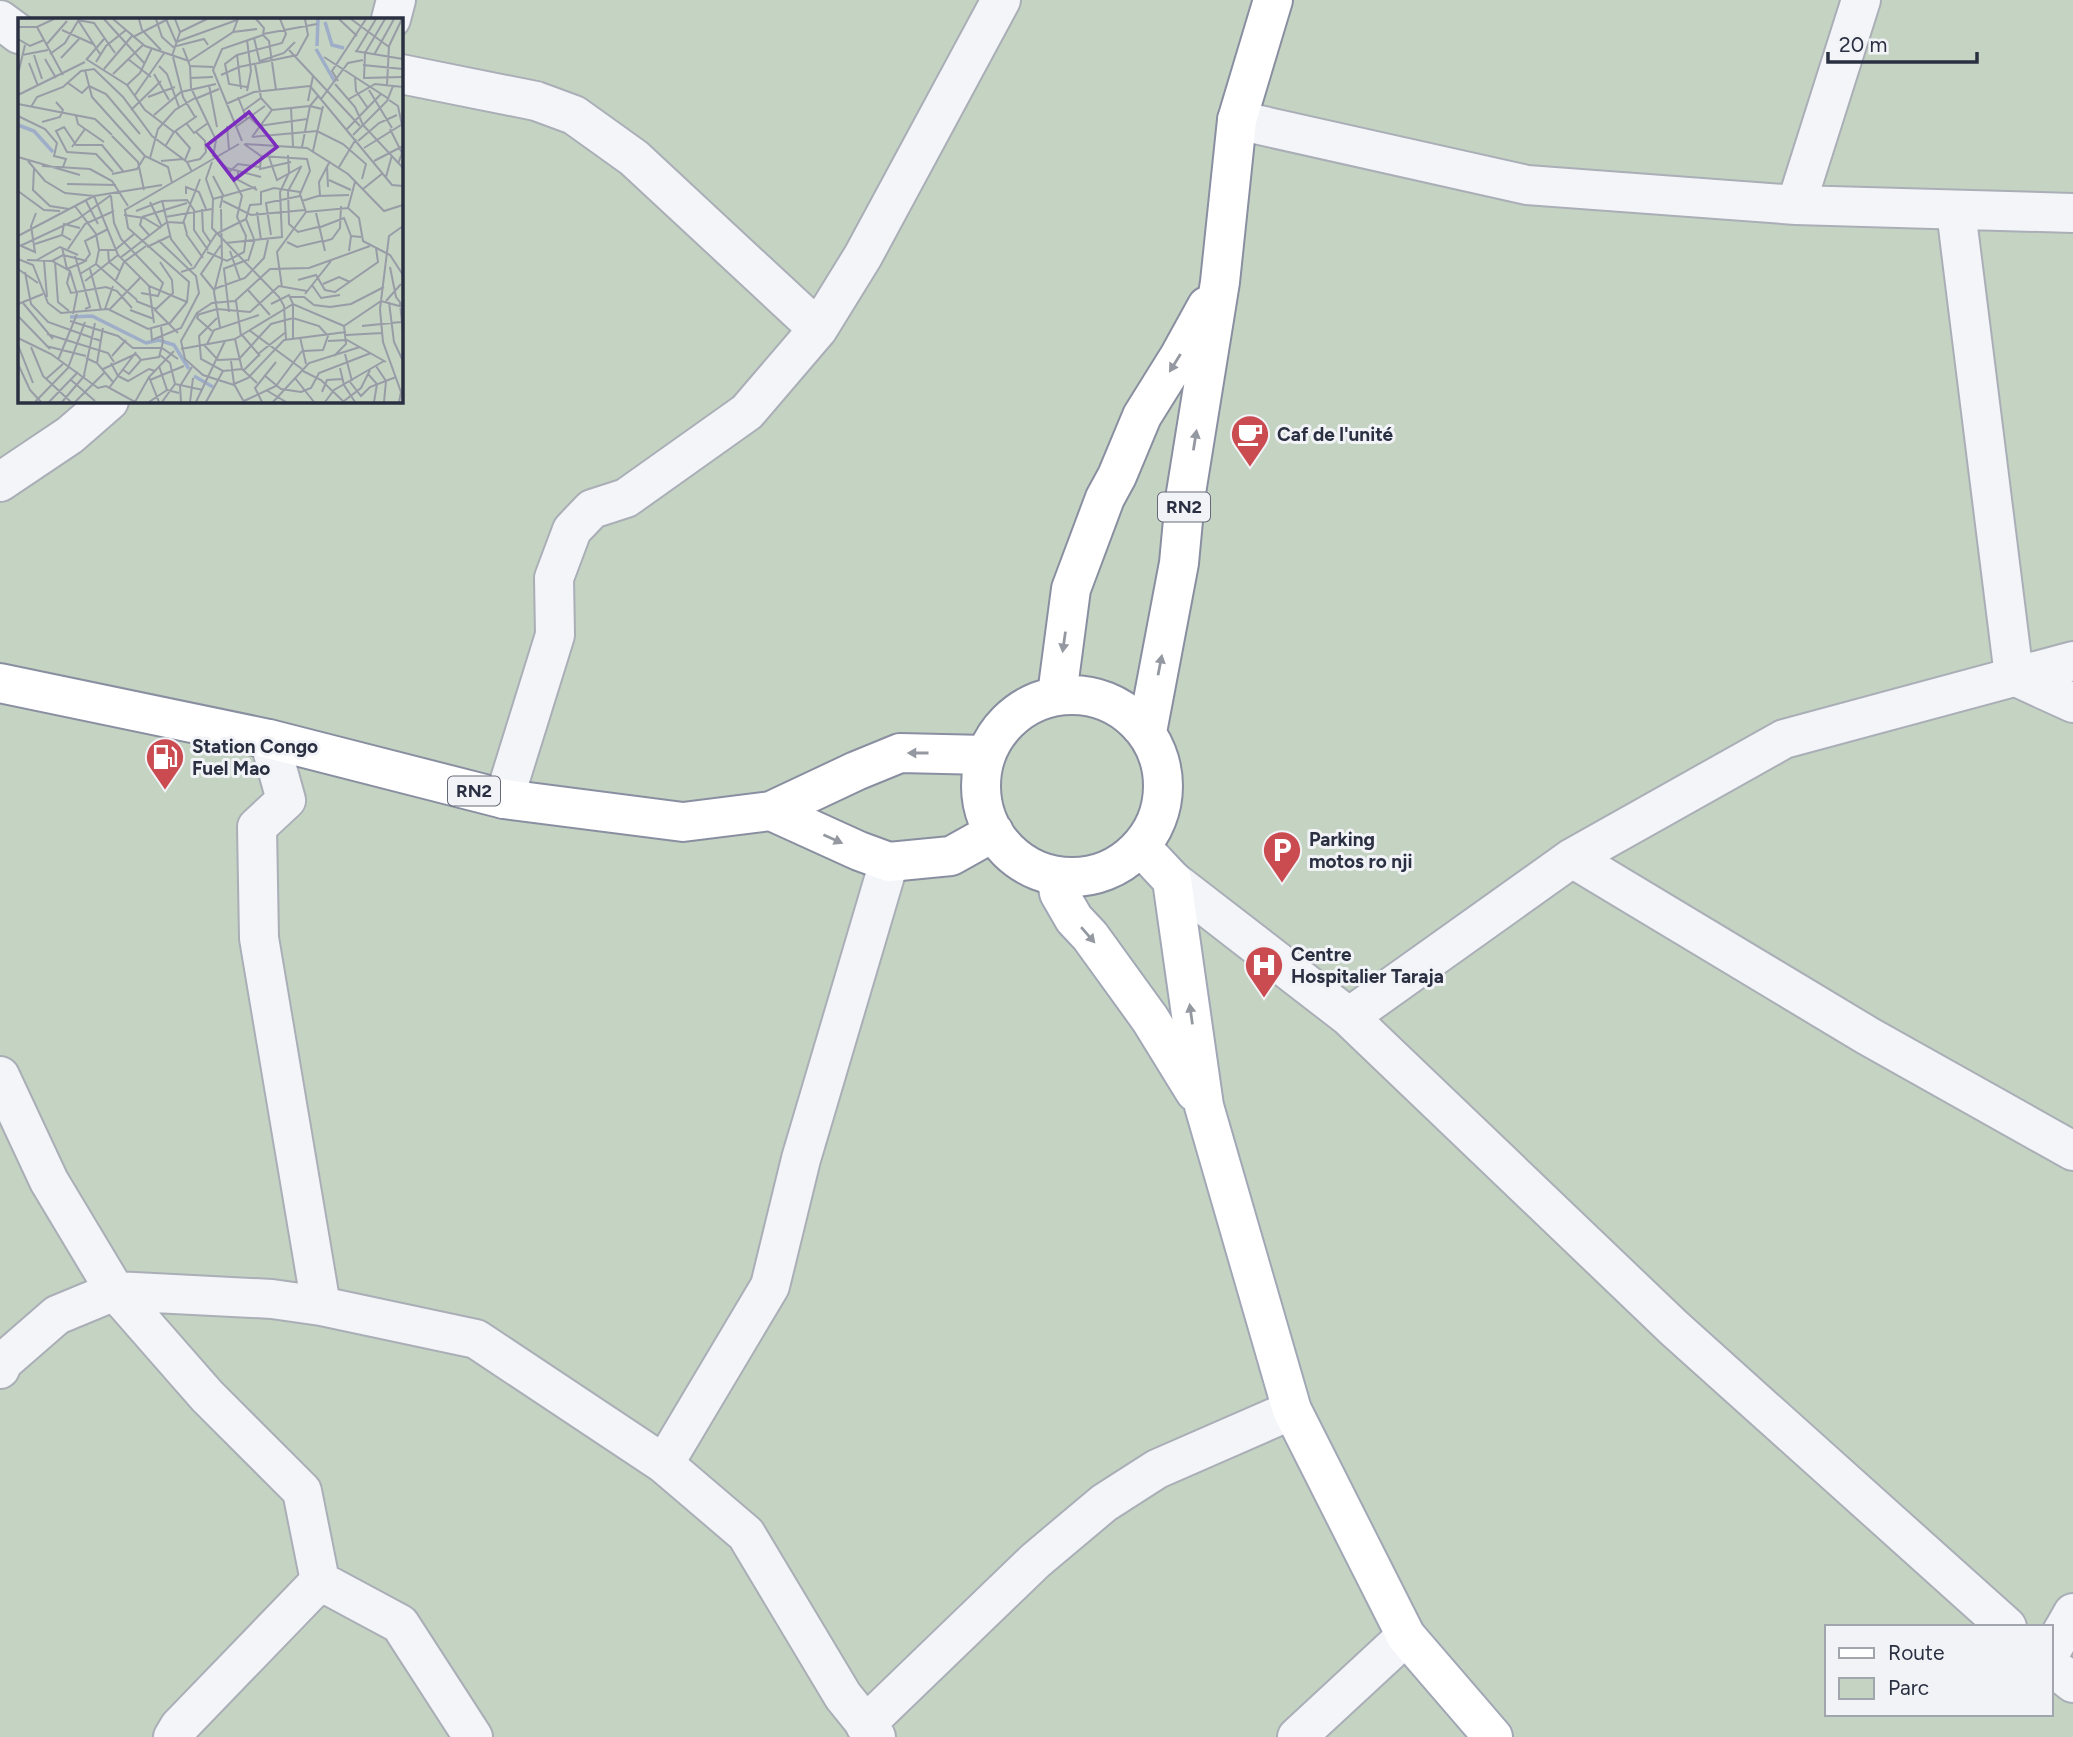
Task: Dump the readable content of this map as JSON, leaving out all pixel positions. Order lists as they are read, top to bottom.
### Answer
{
  "streets": {
    "main road": ["RN2"]
  },
  "places": {
    "cafe": ["Caf de l'unité"],
    "fuel station": ["Station Congo Fuel Mao"],
    "parking": ["Parking motos ro nji"],
    "hospital": ["Centre Hospitalier Taraja"]
  },
  "legend": ["Route", "Parc"],
  "scale_bar": "20 m"
}
